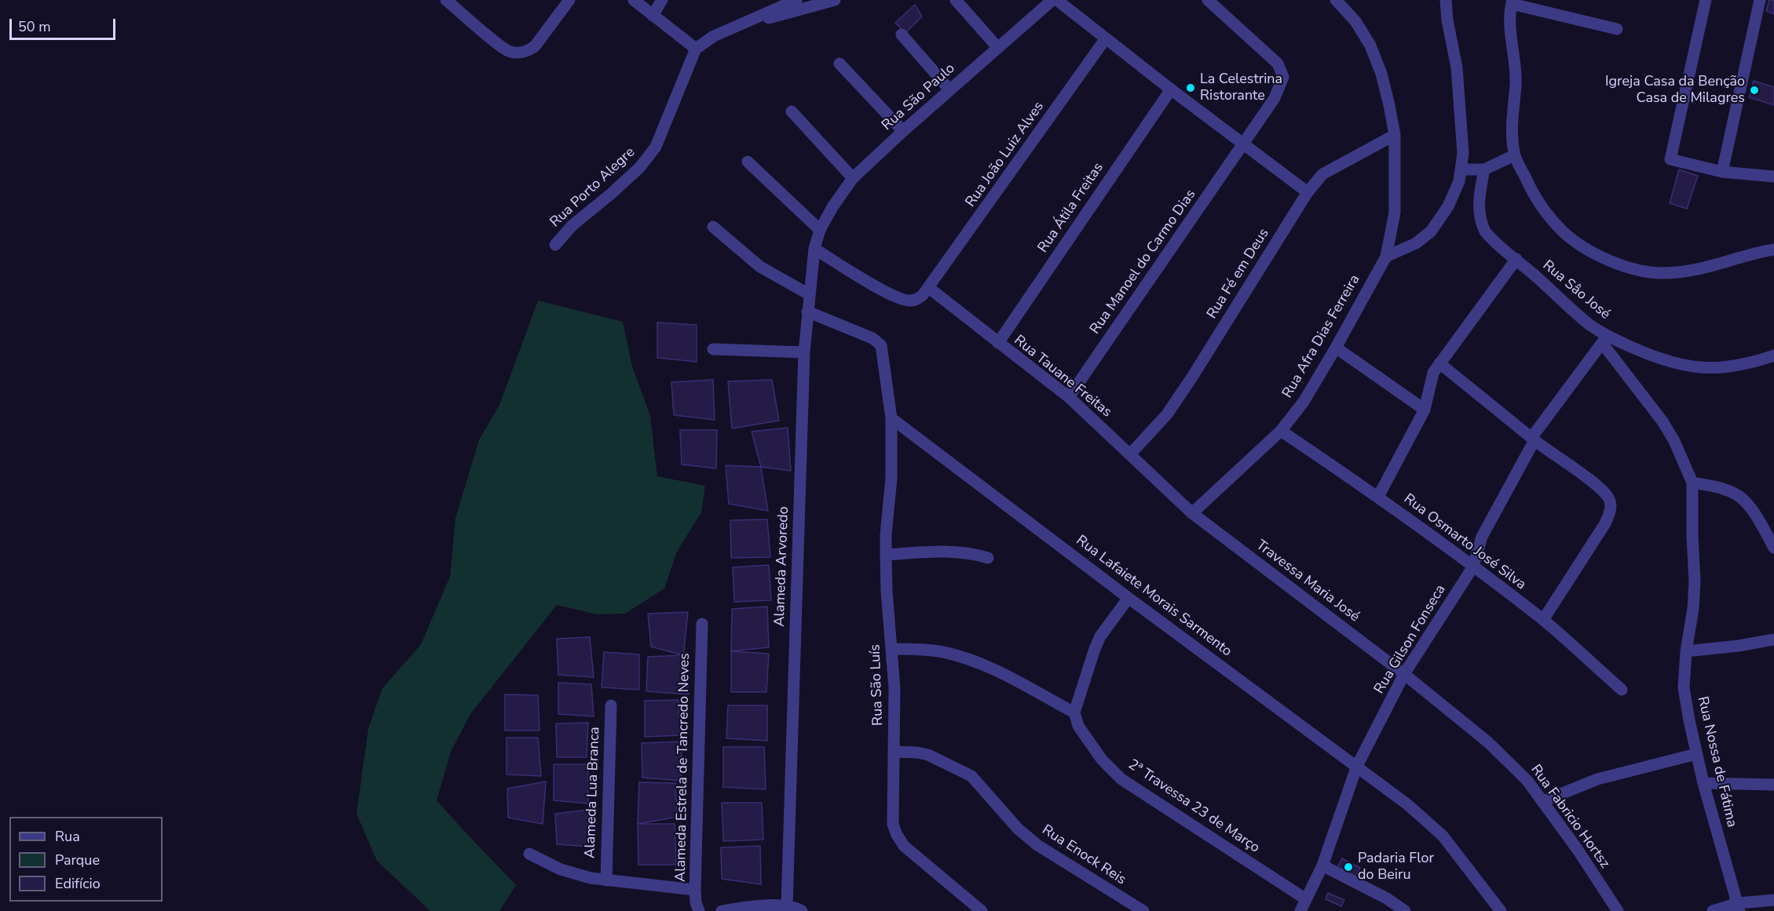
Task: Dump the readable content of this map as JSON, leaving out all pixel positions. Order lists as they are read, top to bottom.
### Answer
{
  "streets": {
    "street": [
      "Rua São Paulo",
      "Rua João Luiz Alves",
      "Rua Porto Alegre",
      "Rua Átila Freitas",
      "Rua Manoel do Carmo Dias",
      "Rua Fé em Deus",
      "Rua Sâo José",
      "Rua Afra Dias Ferreira",
      "Rua Tauane Freitas",
      "Rua Osmarto José Silva",
      "Alameda Arvoredo",
      "Travessa Maria José",
      "Rua Lafaiete Morais Sarmento",
      "Rua Gilson Fonseca",
      "Rua São Luís",
      "Rua Nossa de Fátima",
      "Alameda Estrela de Tancredo Neves",
      "Alameda Lua Branca",
      "2ª Travessa 23 de Março",
      "Rua Fabricio Hortsz",
      "Rua Enock Reis"
    ]
  },
  "crossings": [
    ["Rua São Paulo", "Alameda Arvoredo"],
    ["Rua João Luiz Alves", "Rua Tauane Freitas"],
    ["Rua Átila Freitas", "Rua Tauane Freitas"],
    ["Rua Manoel do Carmo Dias", "Rua Tauane Freitas"],
    ["Rua Fé em Deus", "Rua Tauane Freitas"],
    ["Rua Sâo José", "Rua Gilson Fonseca"],
    ["Rua Sâo José", "Rua Nossa de Fátima"],
    ["Rua Afra Dias Ferreira", "Rua Tauane Freitas"],
    ["Rua Afra Dias Ferreira", "Rua Osmarto José Silva"],
    ["Rua Afra Dias Ferreira", "Travessa Maria José"],
    ["Rua Tauane Freitas", "Travessa Maria José"],
    ["Rua Osmarto José Silva", "Rua Gilson Fonseca"],
    ["Travessa Maria José", "Rua Gilson Fonseca"],
    ["Travessa Maria José", "Rua Fabricio Hortsz"],
    ["Rua Lafaiete Morais Sarmento", "Rua Gilson Fonseca"],
    ["Rua Lafaiete Morais Sarmento", "Rua São Luís"],
    ["Rua Gilson Fonseca", "Rua Nossa de Fátima"],
    ["Rua Gilson Fonseca", "2ª Travessa 23 de Março"],
    ["Rua Gilson Fonseca", "Rua Fabricio Hortsz"],
    ["Rua São Luís", "Rua Enock Reis"]
  ],
  "places": ["La Celestrina Ristorante", "Igreja Casa da Benção Casa de Milagres", "Padaria Flor do Beiru"],
  "legend": ["Rua", "Parque", "Edifício"],
  "scale_bar": "50 m"
}
